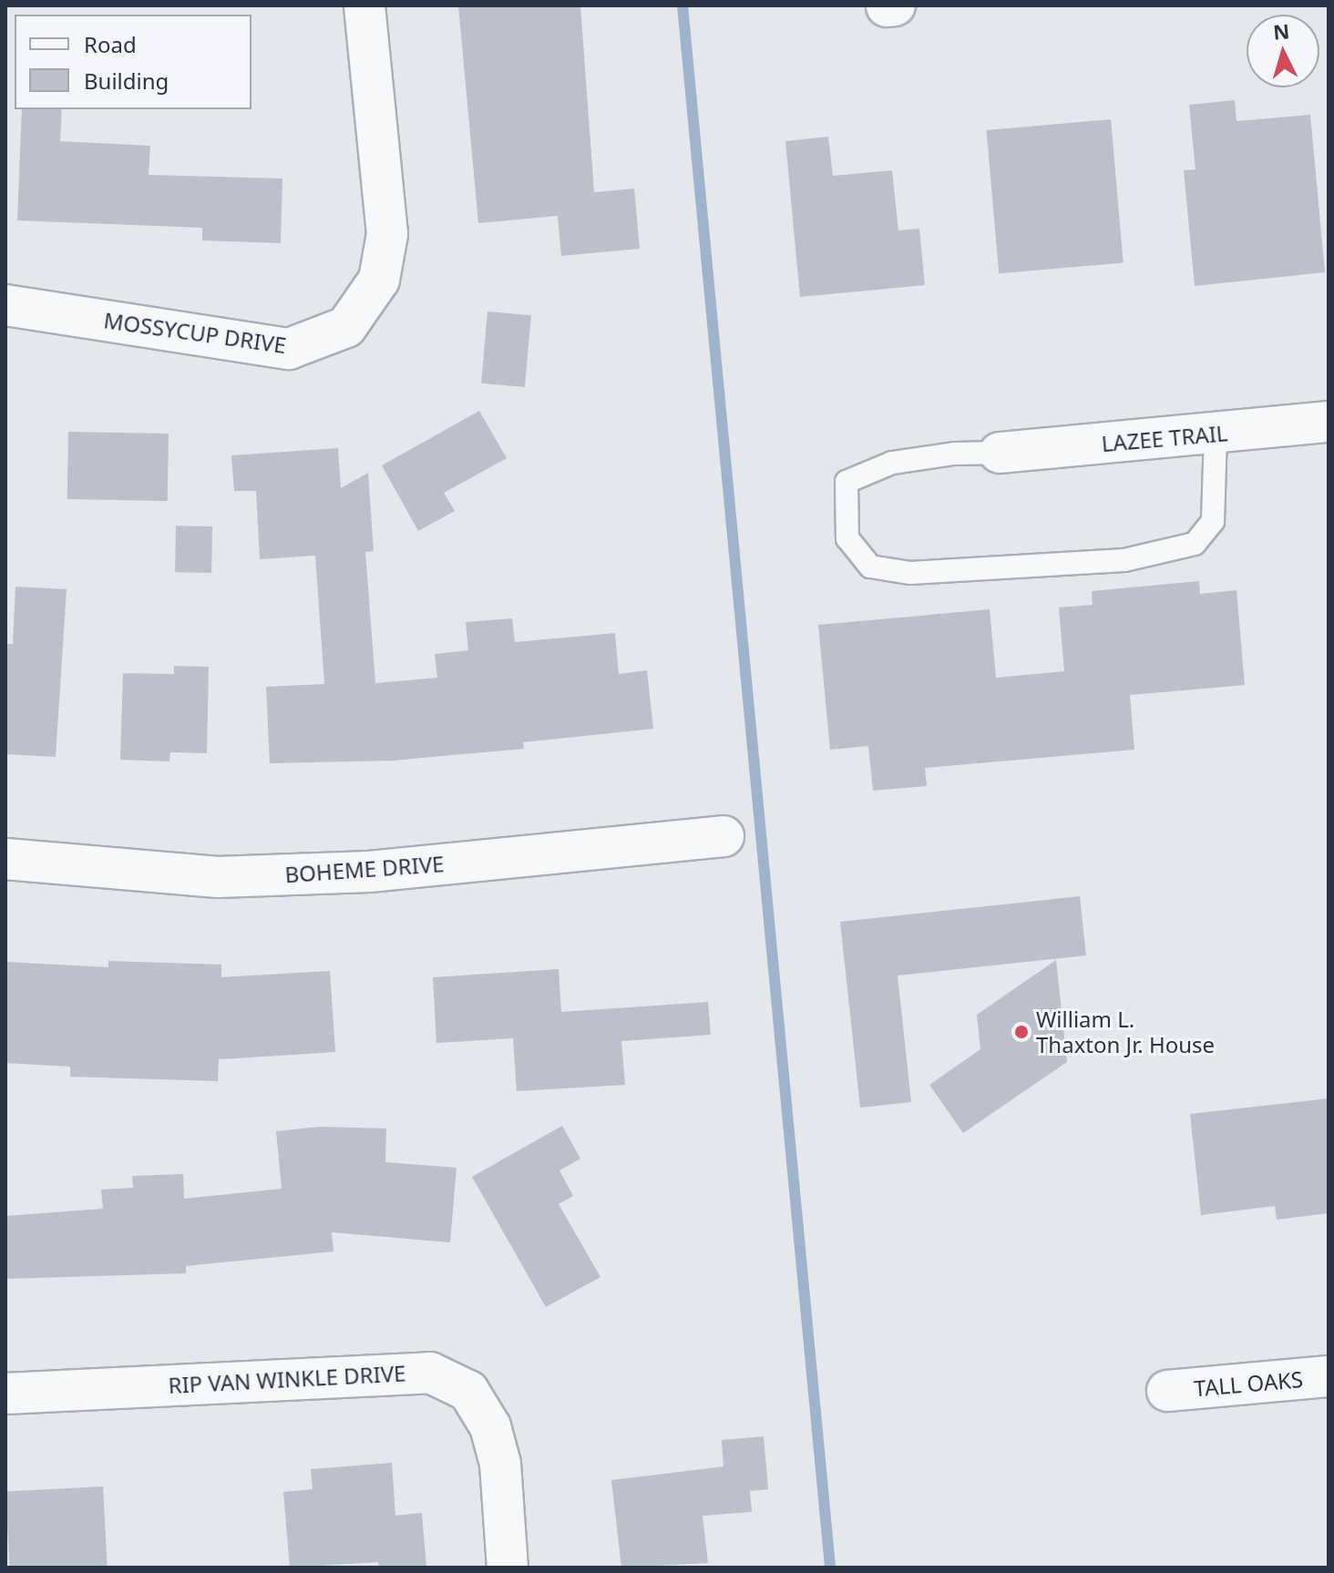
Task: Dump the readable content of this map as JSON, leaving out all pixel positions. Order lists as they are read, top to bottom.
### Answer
{
  "streets": {
    "street": [
      "MOSSYCUP DRIVE",
      "LAZEE TRAIL",
      "BOHEME DRIVE",
      "RIP VAN WINKLE DRIVE",
      "TALL OAKS"
    ]
  },
  "places": ["William L. Thaxton Jr. House"],
  "legend": ["Road", "Building"],
  "north": "top"
}
